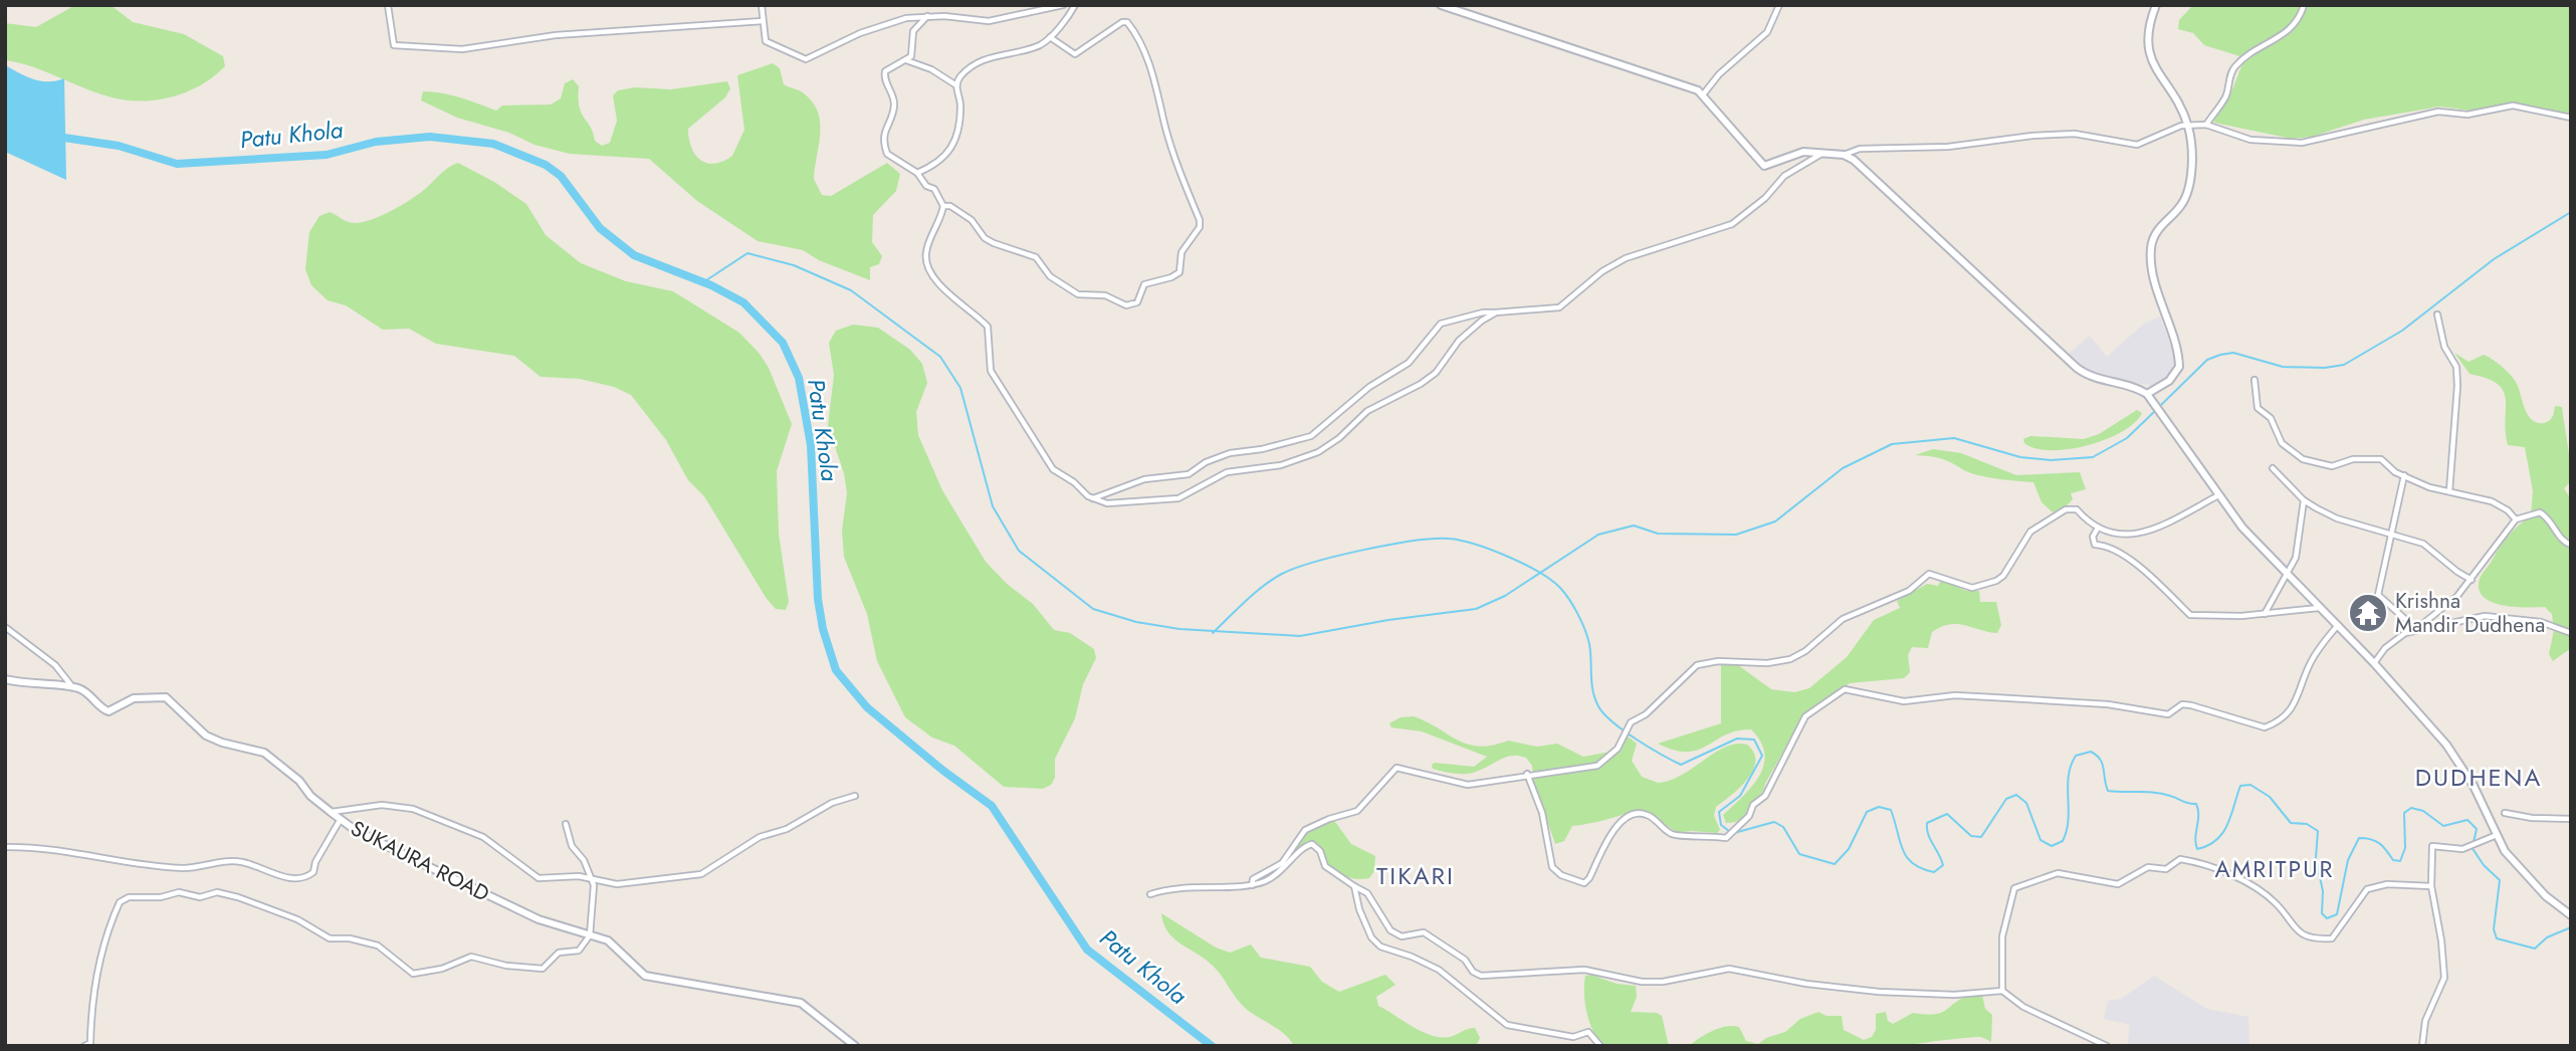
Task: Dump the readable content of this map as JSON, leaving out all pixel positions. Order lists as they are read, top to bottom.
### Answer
{
  "streets": {
    "main road": ["SUKAURA ROAD"]
  },
  "districts": ["DUDHENA", "AMRITPUR", "TIKARI"],
  "water": ["Patu Khola"],
  "places": {
    "temple": ["Krishna Mandir Dudhena"]
  }
}
